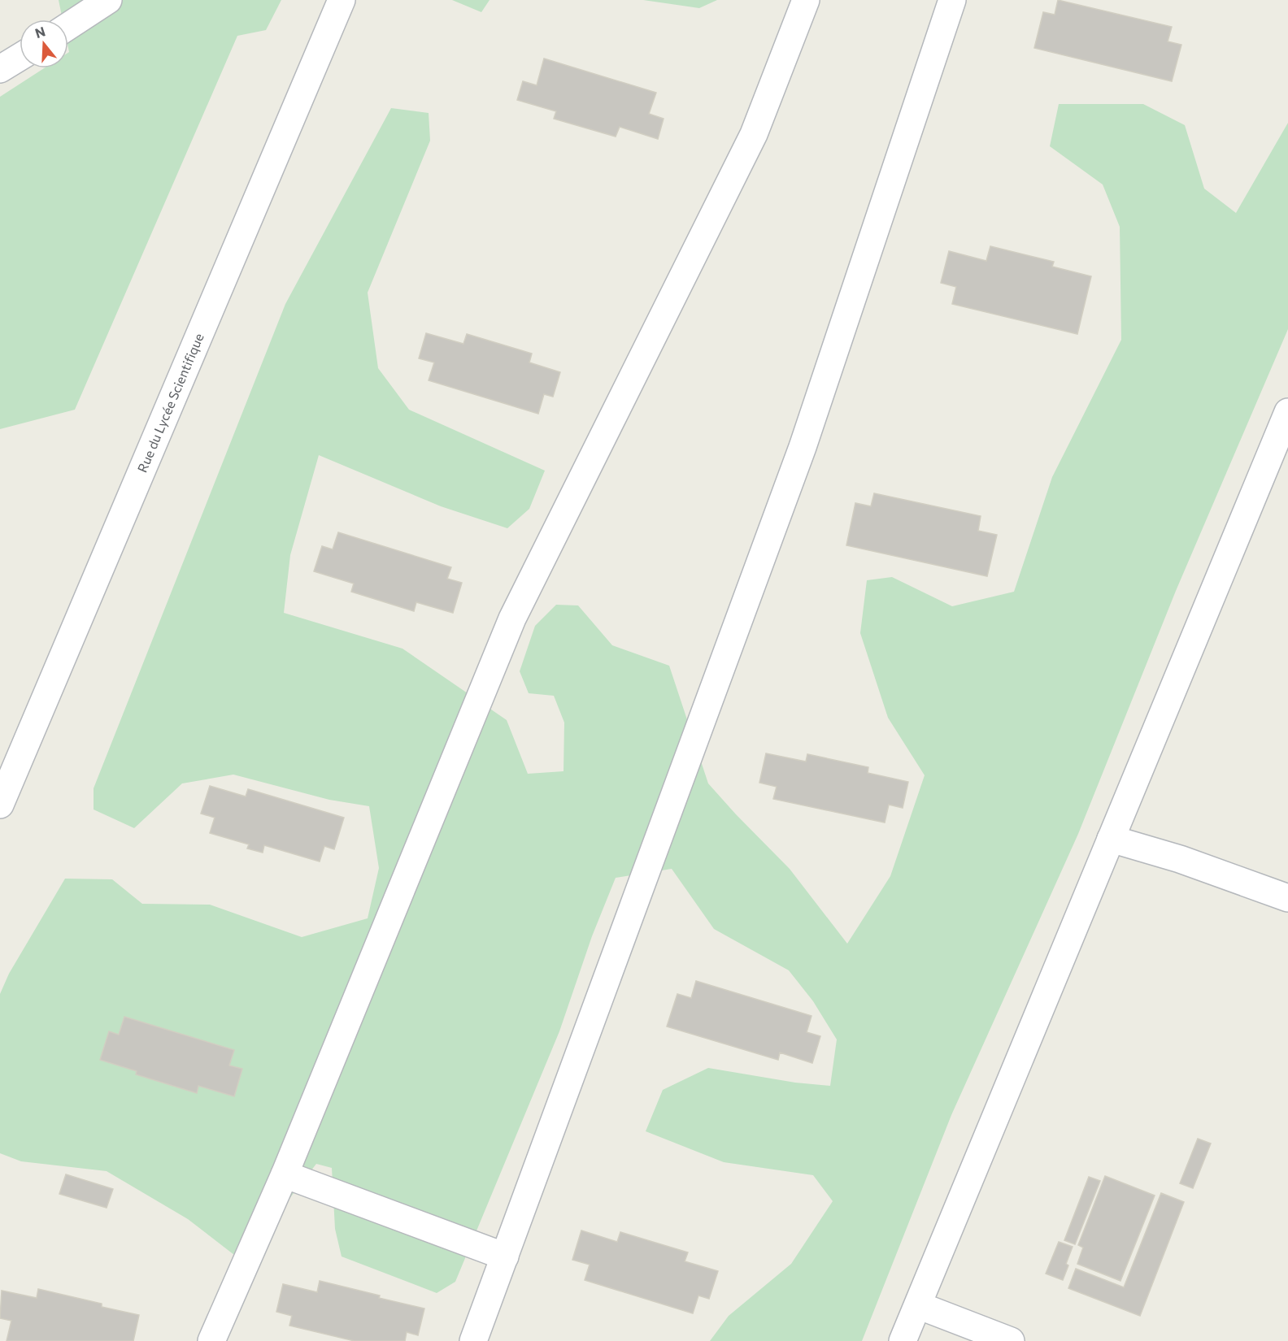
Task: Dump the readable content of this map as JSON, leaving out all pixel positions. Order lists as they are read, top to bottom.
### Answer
{
  "streets": {
    "street": ["Rue du Lycée Scientifique"]
  },
  "north": "top"
}
